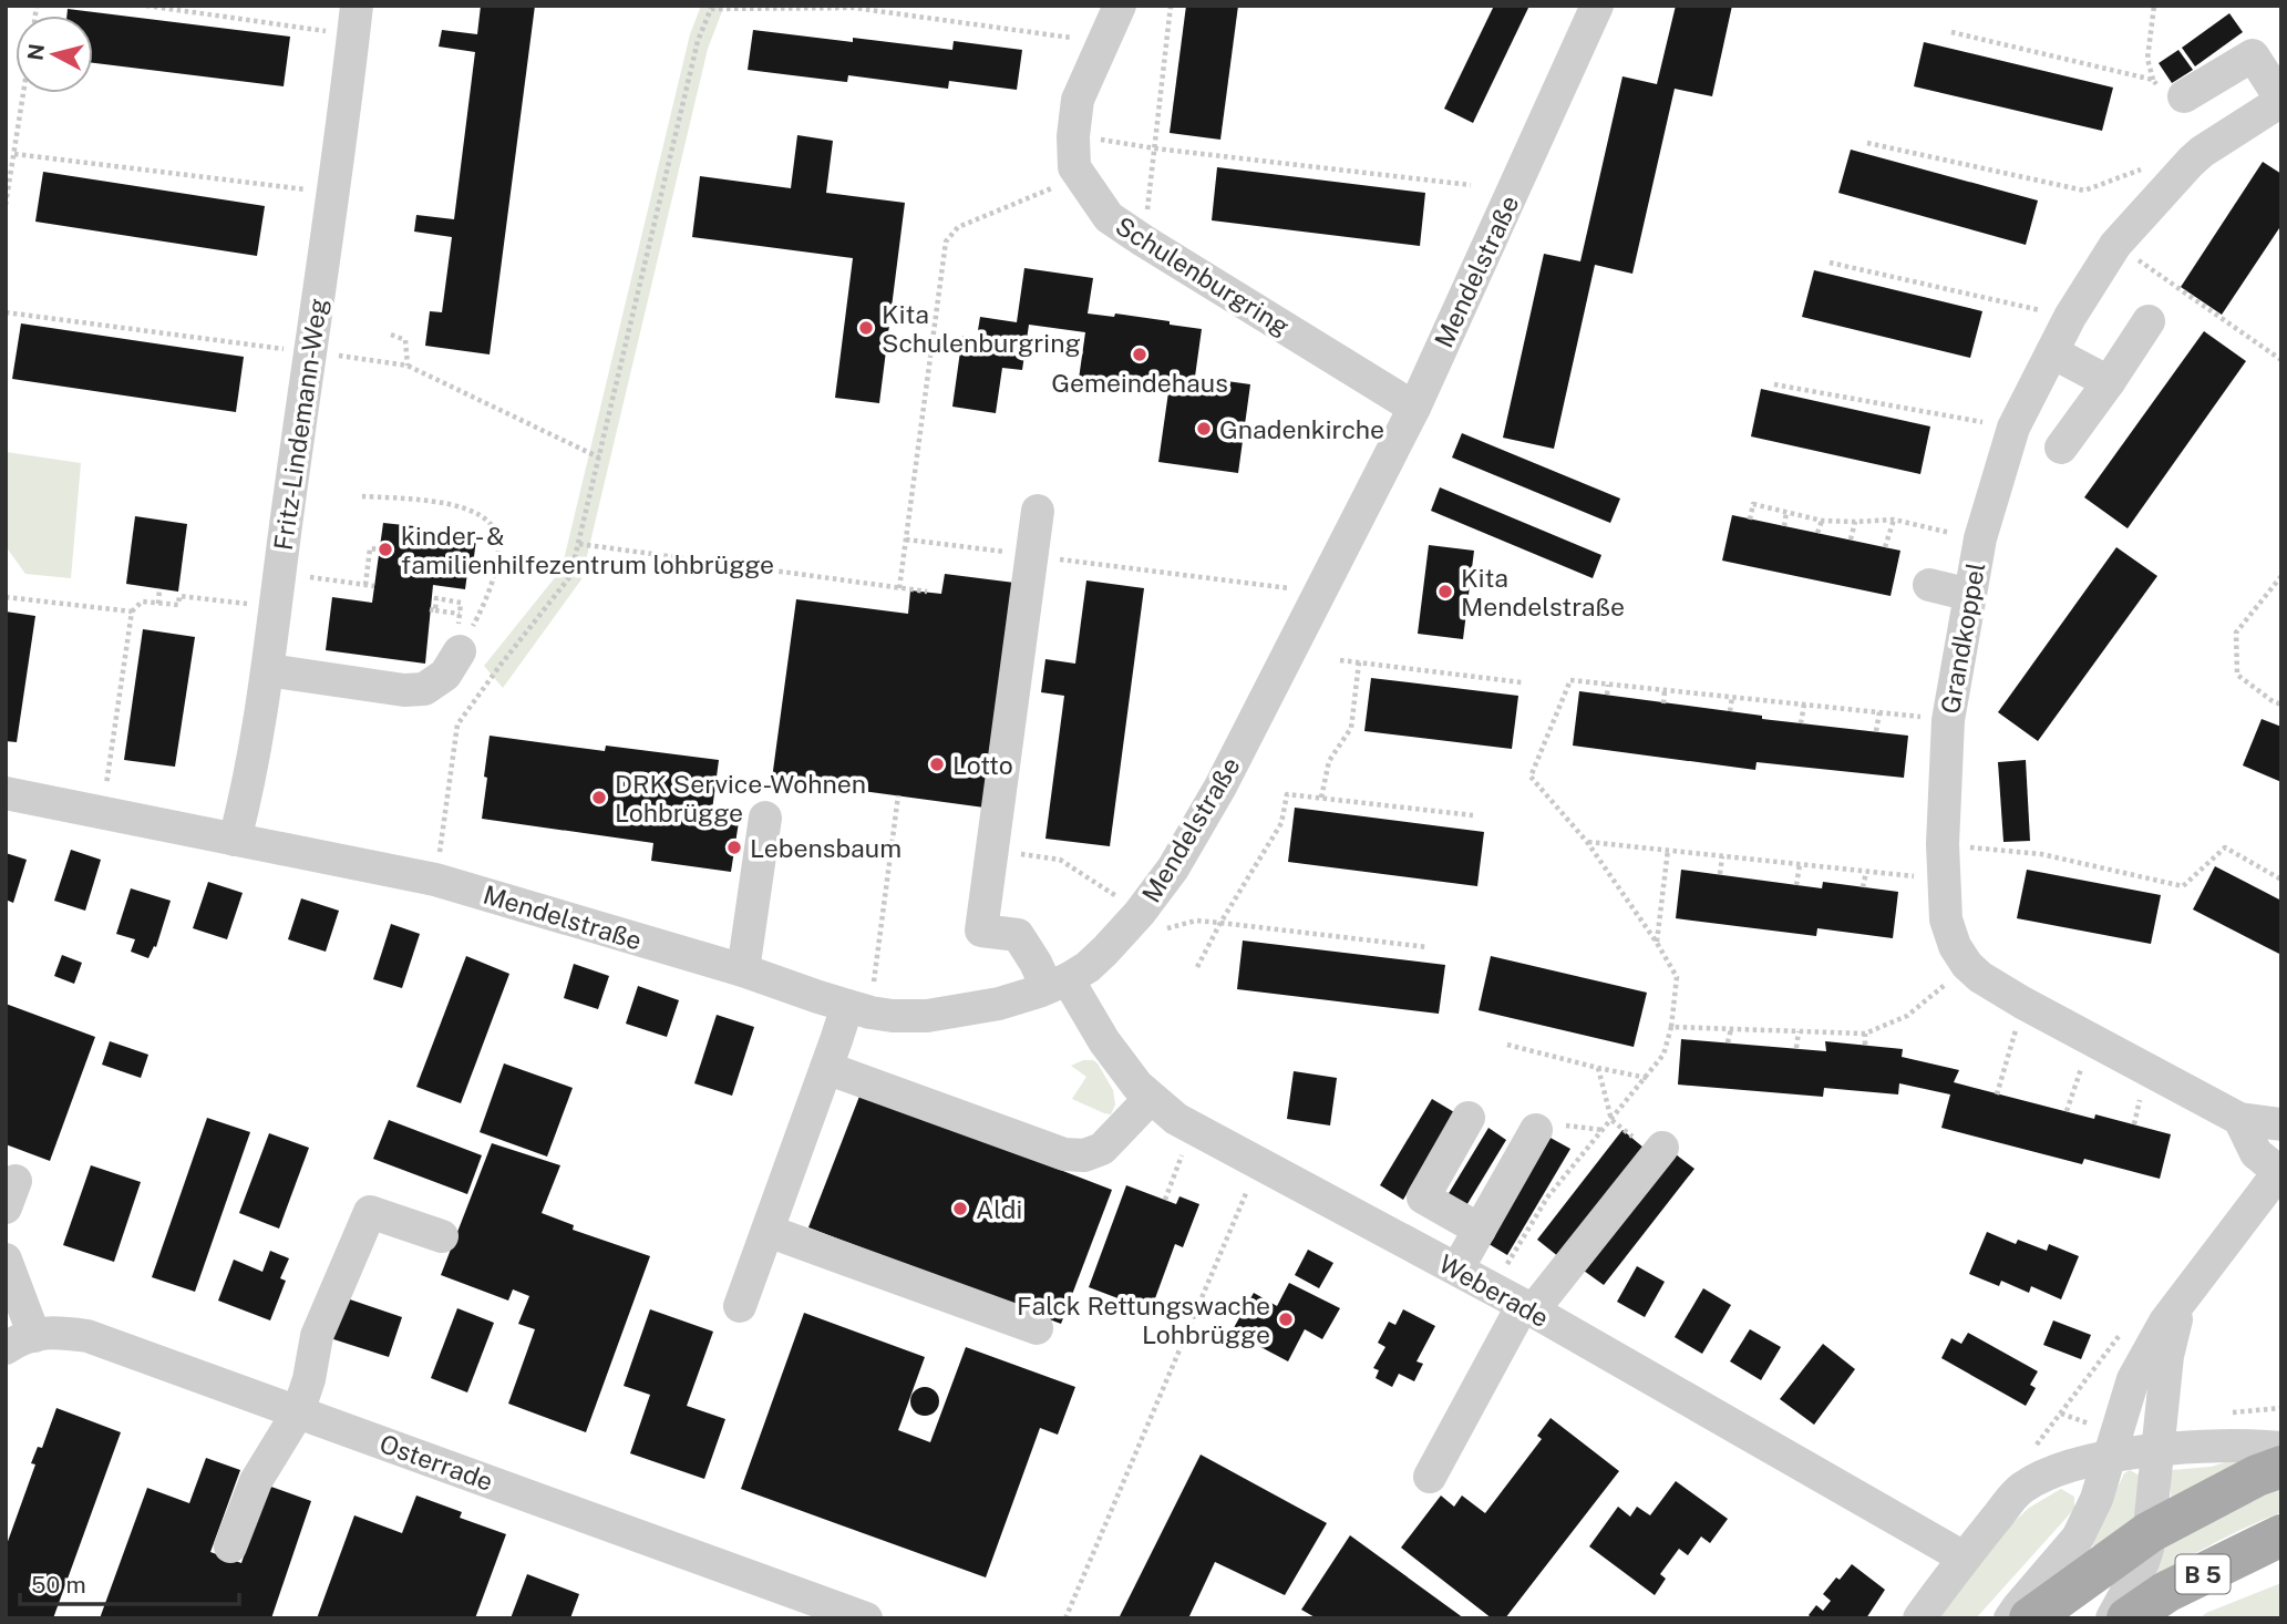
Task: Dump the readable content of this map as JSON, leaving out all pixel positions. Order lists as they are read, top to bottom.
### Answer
{
  "streets": {
    "main road": ["B 5"],
    "street": [
      "Mendelstraße",
      "Schulenburgring",
      "Fritz-Lindemann-Weg",
      "Grandkoppel",
      "Weberade",
      "Osterrade"
    ]
  },
  "crossings": [
    ["Mendelstraße", "Schulenburgring"],
    ["Mendelstraße", "Fritz-Lindemann-Weg"],
    ["Mendelstraße", "Weberade"]
  ],
  "places": [
    "Kita Schulenburgring",
    "Gemeindehaus",
    "Gnadenkirche",
    "kinder- & familienhilfezentrum lohbrügge",
    "Kita Mendelstraße",
    "Lotto",
    "DRK Service-Wohnen Lohbrügge",
    "Lebensbaum",
    "Aldi",
    "Falck Rettungswache Lohbrügge"
  ],
  "scale_bar": "50 m",
  "north": "left"
}
